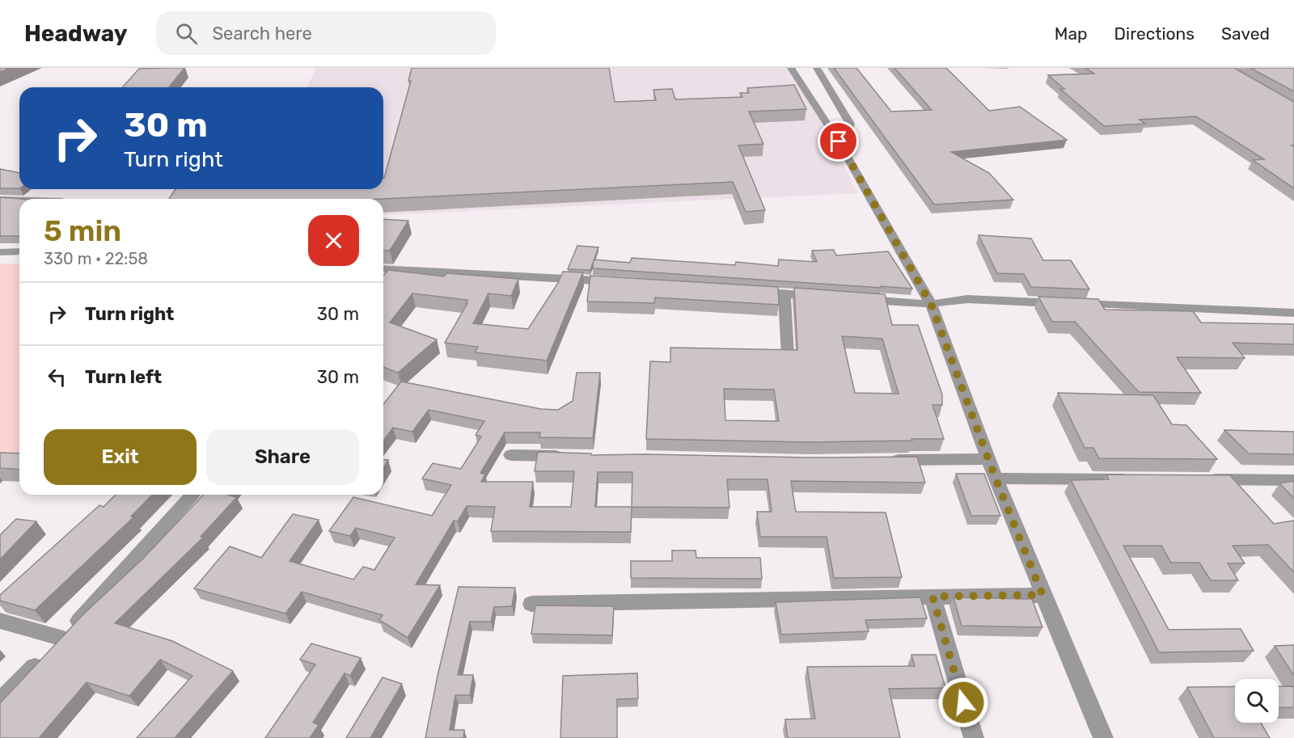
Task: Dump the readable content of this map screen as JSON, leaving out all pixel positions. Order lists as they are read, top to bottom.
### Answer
{
  "page": {
    "header": "Headway",
    "search": "Search here",
    "nav": ["Map", "Directions", "Saved"],
    "turn": ["30 m", "Turn right"],
    "heading": ["5 min", "330 m · 22:58"],
    "list": [
      {
        "name": "Turn right",
        "value": "30 m"
      },
      {
        "name": "Turn left",
        "value": "30 m"
      }
    ],
    "buttons": ["Exit", "Share"]
  }
}
